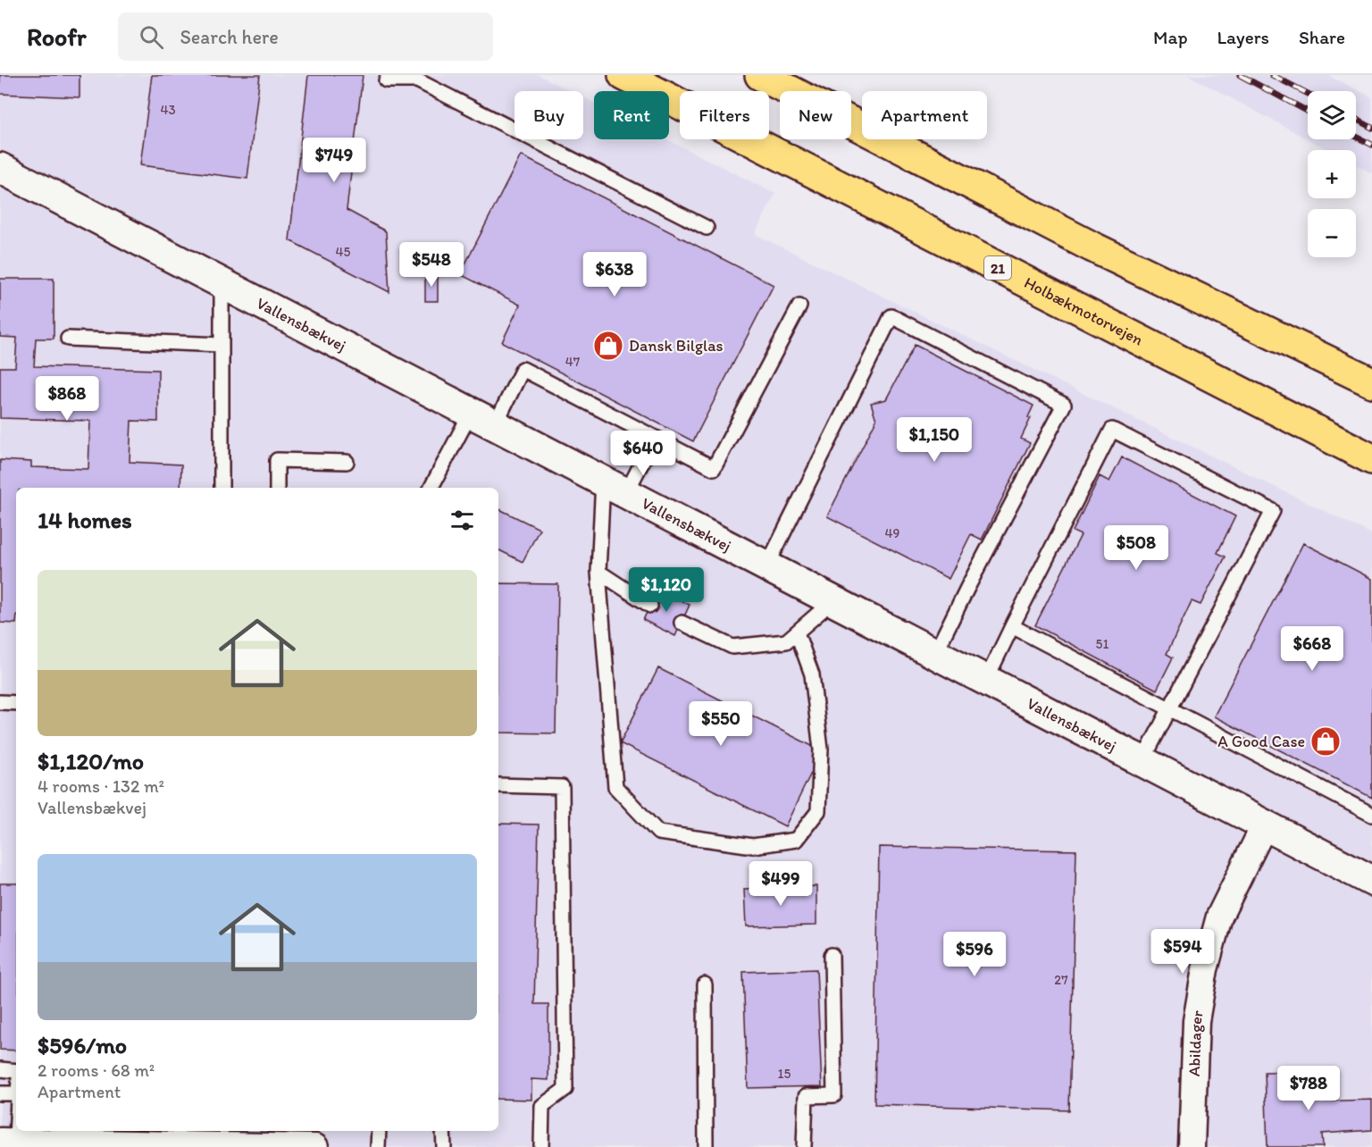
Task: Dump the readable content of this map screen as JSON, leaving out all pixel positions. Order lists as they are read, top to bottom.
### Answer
{
  "streets": {
    "highway": ["21", "Holbækmotorvejen"],
    "street": ["Vallensbækvej", "Abildager"]
  },
  "crossings": [
    ["Vallensbækvej", "Abildager"]
  ],
  "places": {
    "shop": ["Dansk Bilglas", "A Good Case"]
  },
  "house_numbers": [
    "43",
    "45",
    "47",
    "49",
    "51",
    "27",
    "15"
  ],
  "page": {
    "header": "Roofr",
    "search": "Search here",
    "nav": ["Map", "Layers", "Share"],
    "map_buttons": ["+", "−"],
    "chip": [
      "Buy",
      "Rent",
      "Filters",
      "New",
      "Apartment"
    ],
    "price": [
      "$749",
      "$548",
      "$638",
      "$868",
      "$1,150",
      "$640",
      "$508",
      "$1,120",
      "$668",
      "$550",
      "$499",
      "$594",
      "$596",
      "$788"
    ],
    "heading": "14 homes",
    "list": [
      {
        "name": "$1,120/mo",
        "note": "4 rooms · 132 m² · Vallensbækvej"
      },
      {
        "name": "$596/mo",
        "note": "2 rooms · 68 m² · Apartment"
      }
    ]
  }
}
